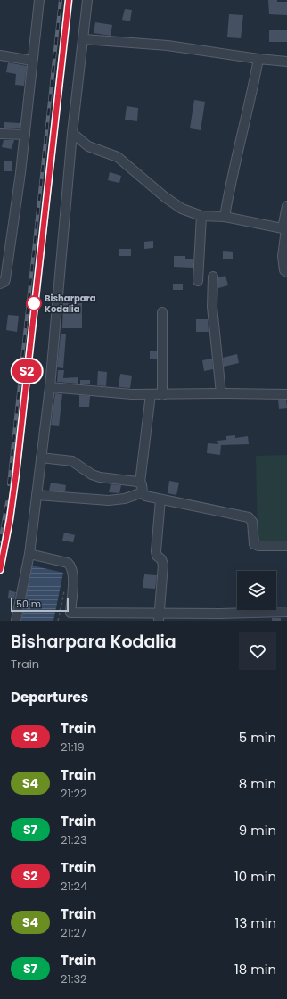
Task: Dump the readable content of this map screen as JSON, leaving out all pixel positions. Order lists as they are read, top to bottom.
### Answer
{
  "places": ["Bisharpara Kodalia"],
  "scale_bar": "50 m",
  "page": {
    "on_map": "S2",
    "scale": "50 m",
    "heading": [
      ["Bisharpara Kodalia", "Train"],
      "Departures"
    ],
    "list": [
      {
        "mark": "S2",
        "name": "Train",
        "note": "21:19",
        "value": "5 min"
      },
      {
        "mark": "S4",
        "name": "Train",
        "note": "21:22",
        "value": "8 min"
      },
      {
        "mark": "S7",
        "name": "Train",
        "note": "21:23",
        "value": "9 min"
      },
      {
        "mark": "S2",
        "name": "Train",
        "note": "21:24",
        "value": "10 min"
      },
      {
        "mark": "S4",
        "name": "Train",
        "note": "21:27",
        "value": "13 min"
      },
      {
        "mark": "S7",
        "name": "Train",
        "note": "21:32",
        "value": "18 min"
      }
    ]
  }
}
